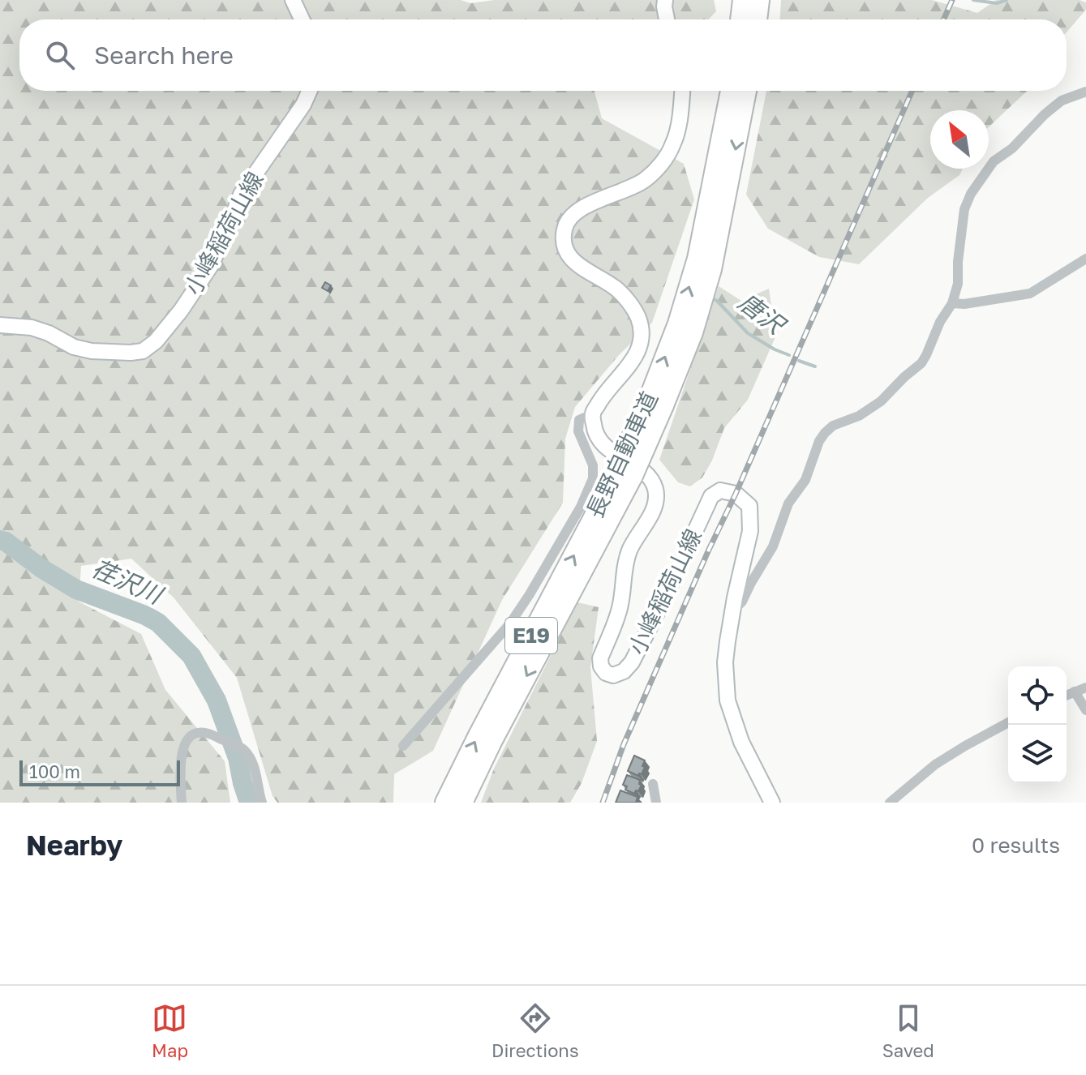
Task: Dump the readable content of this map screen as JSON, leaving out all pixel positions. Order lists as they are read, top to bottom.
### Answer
{
  "streets": {
    "highway": ["長野自動車道", "E19"],
    "main road": ["小峰稲荷山線"]
  },
  "water": ["唐沢", "荏沢川"],
  "scale_bar": "100 m",
  "north": "top left",
  "page": {
    "search": "Search here",
    "scale": "100 m",
    "heading": ["Nearby", "0 results"],
    "nav": ["Map", "Directions", "Saved"]
  }
}
